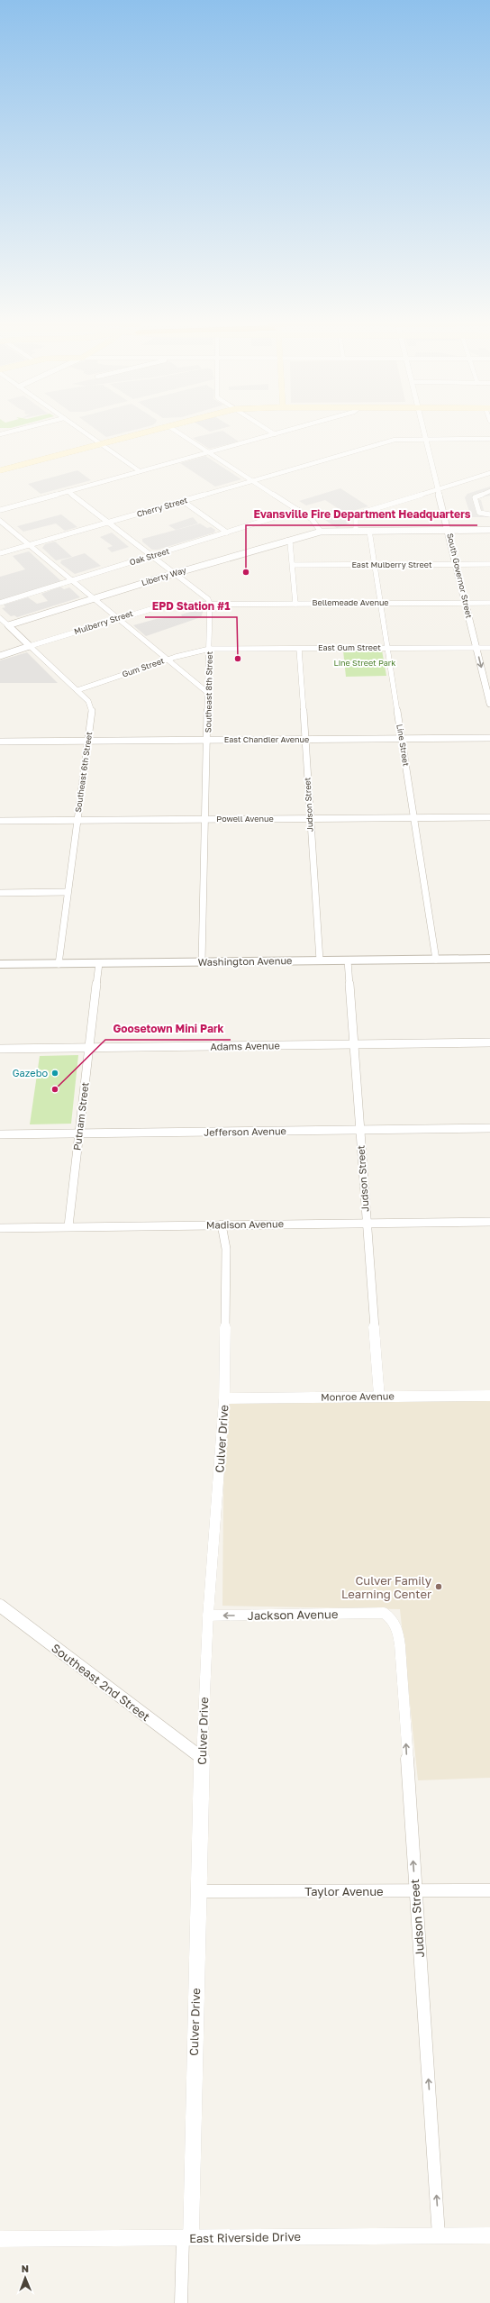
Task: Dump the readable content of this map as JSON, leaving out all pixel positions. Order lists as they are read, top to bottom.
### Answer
{
  "streets": {
    "street": [
      "Cherry Street",
      "Oak Street",
      "East Mulberry Street",
      "South Governor Street",
      "Liberty Way",
      "Bellemeade Avenue",
      "Mulberry Street",
      "East Gum Street",
      "Gum Street",
      "Southeast 8th Street",
      "East Chandler Avenue",
      "Line Street",
      "Southeast 6th Street",
      "Judson Street",
      "Powell Avenue",
      "Washington Avenue",
      "Adams Avenue",
      "Putnam Street",
      "Jefferson Avenue",
      "Madison Avenue",
      "Monroe Avenue",
      "Culver Drive",
      "Jackson Avenue",
      "Southeast 2nd Street",
      "Taylor Avenue",
      "East Riverside Drive"
    ]
  },
  "crossings": [
    ["Cherry Street", "South Governor Street"],
    ["East Mulberry Street", "South Governor Street"],
    ["East Mulberry Street", "Line Street"],
    ["South Governor Street", "Liberty Way"],
    ["South Governor Street", "Bellemeade Avenue"],
    ["South Governor Street", "East Gum Street"],
    ["Liberty Way", "Line Street"],
    ["Liberty Way", "Southeast 6th Street"],
    ["Bellemeade Avenue", "Mulberry Street"],
    ["Bellemeade Avenue", "Southeast 8th Street"],
    ["Bellemeade Avenue", "Line Street"],
    ["Mulberry Street", "Southeast 8th Street"],
    ["Mulberry Street", "Southeast 6th Street"],
    ["East Gum Street", "Gum Street"],
    ["East Gum Street", "Southeast 8th Street"],
    ["East Gum Street", "Line Street"],
    ["East Gum Street", "Judson Street"],
    ["Gum Street", "Southeast 8th Street"],
    ["Gum Street", "Southeast 6th Street"],
    ["Southeast 8th Street", "East Chandler Avenue"],
    ["Southeast 8th Street", "Powell Avenue"],
    ["Southeast 8th Street", "Washington Avenue"],
    ["East Chandler Avenue", "Line Street"],
    ["East Chandler Avenue", "Southeast 6th Street"],
    ["East Chandler Avenue", "Judson Street"],
    ["Line Street", "Powell Avenue"],
    ["Line Street", "Washington Avenue"],
    ["Southeast 6th Street", "Powell Avenue"],
    ["Southeast 6th Street", "Washington Avenue"],
    ["Judson Street", "Powell Avenue"],
    ["Judson Street", "Washington Avenue"],
    ["Judson Street", "Adams Avenue"],
    ["Judson Street", "Jefferson Avenue"],
    ["Judson Street", "Madison Avenue"],
    ["Judson Street", "Monroe Avenue"],
    ["Judson Street", "Jackson Avenue"],
    ["Judson Street", "Taylor Avenue"],
    ["Judson Street", "East Riverside Drive"],
    ["Washington Avenue", "Putnam Street"],
    ["Adams Avenue", "Putnam Street"],
    ["Putnam Street", "Jefferson Avenue"],
    ["Putnam Street", "Madison Avenue"],
    ["Madison Avenue", "Culver Drive"],
    ["Monroe Avenue", "Culver Drive"],
    ["Culver Drive", "Jackson Avenue"],
    ["Culver Drive", "Southeast 2nd Street"],
    ["Culver Drive", "Taylor Avenue"],
    ["Culver Drive", "East Riverside Drive"]
  ],
  "one_way": ["Judson Street", "Jackson Avenue"],
  "parks": ["Line Street Park"],
  "places": [
    "Evansville Fire Department Headquarters",
    "EPD Station #1",
    "Gazebo",
    "Goosetown Mini Park",
    "Culver Family Learning Center"
  ],
  "north": "top"
}
